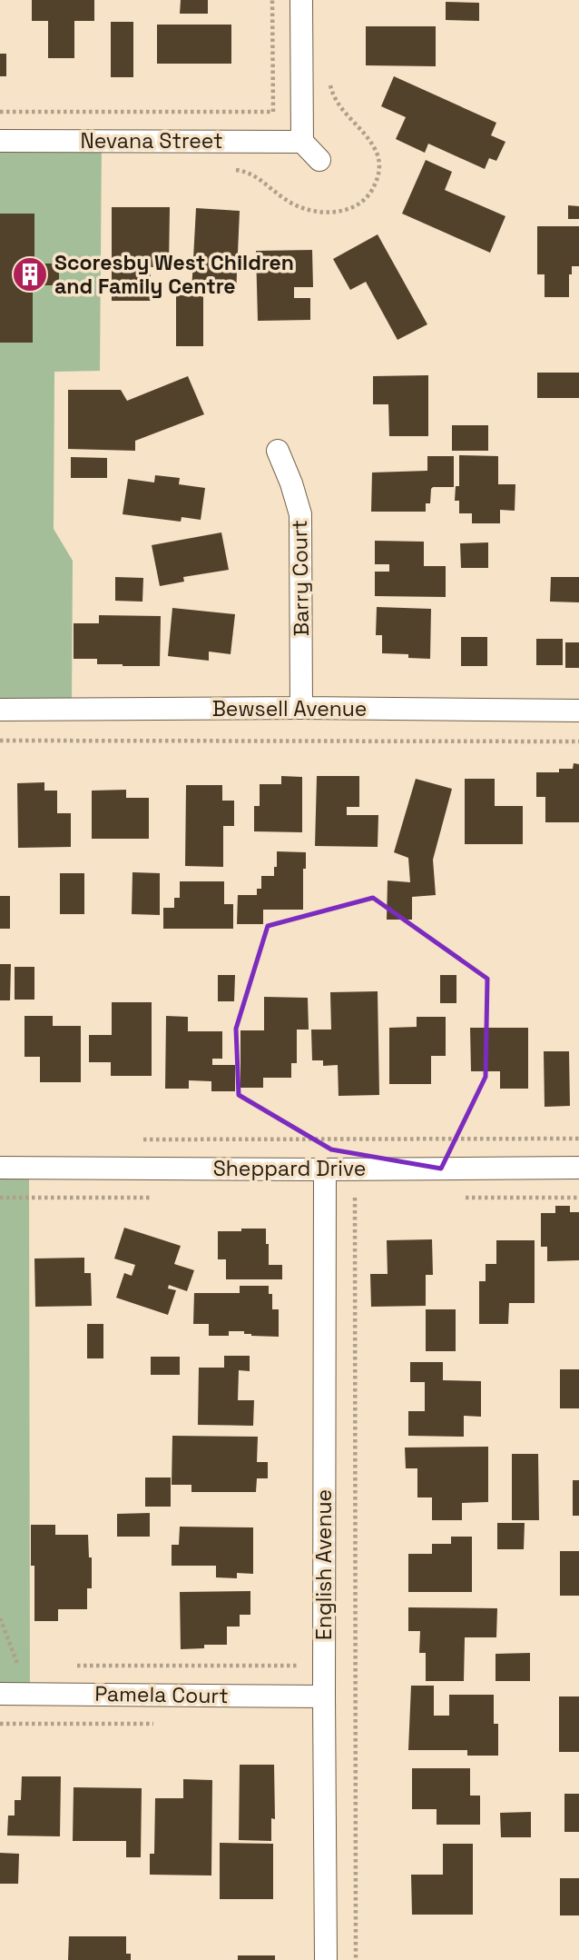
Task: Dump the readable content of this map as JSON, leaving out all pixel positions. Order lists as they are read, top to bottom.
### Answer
{
  "streets": {
    "street": [
      "Nevana Street",
      "Barry Court",
      "Bewsell Avenue",
      "Sheppard Drive",
      "English Avenue",
      "Pamela Court"
    ]
  },
  "crossings": [
    ["Barry Court", "Bewsell Avenue"],
    ["Sheppard Drive", "English Avenue"],
    ["English Avenue", "Pamela Court"]
  ],
  "places": {
    "building": ["Scoresby West Children and Family Centre"]
  }
}
